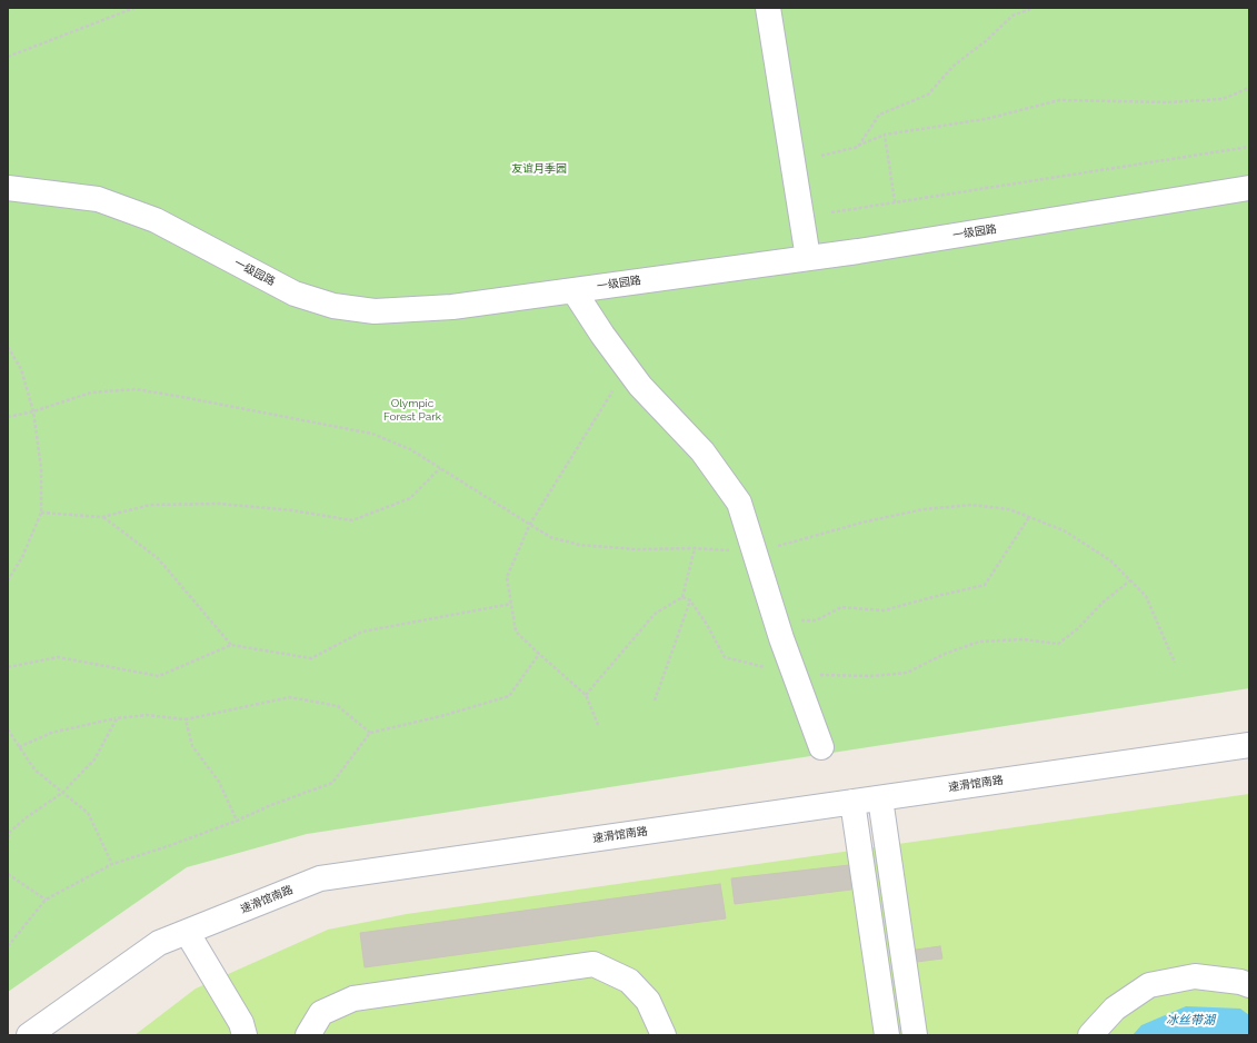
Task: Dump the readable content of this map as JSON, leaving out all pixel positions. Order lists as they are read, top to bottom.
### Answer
{
  "streets": {
    "street": ["一级园路", "速滑馆南路"]
  },
  "water": ["冰丝带湖"],
  "parks": ["友谊月季园", "Olympic Forest Park"]
}
